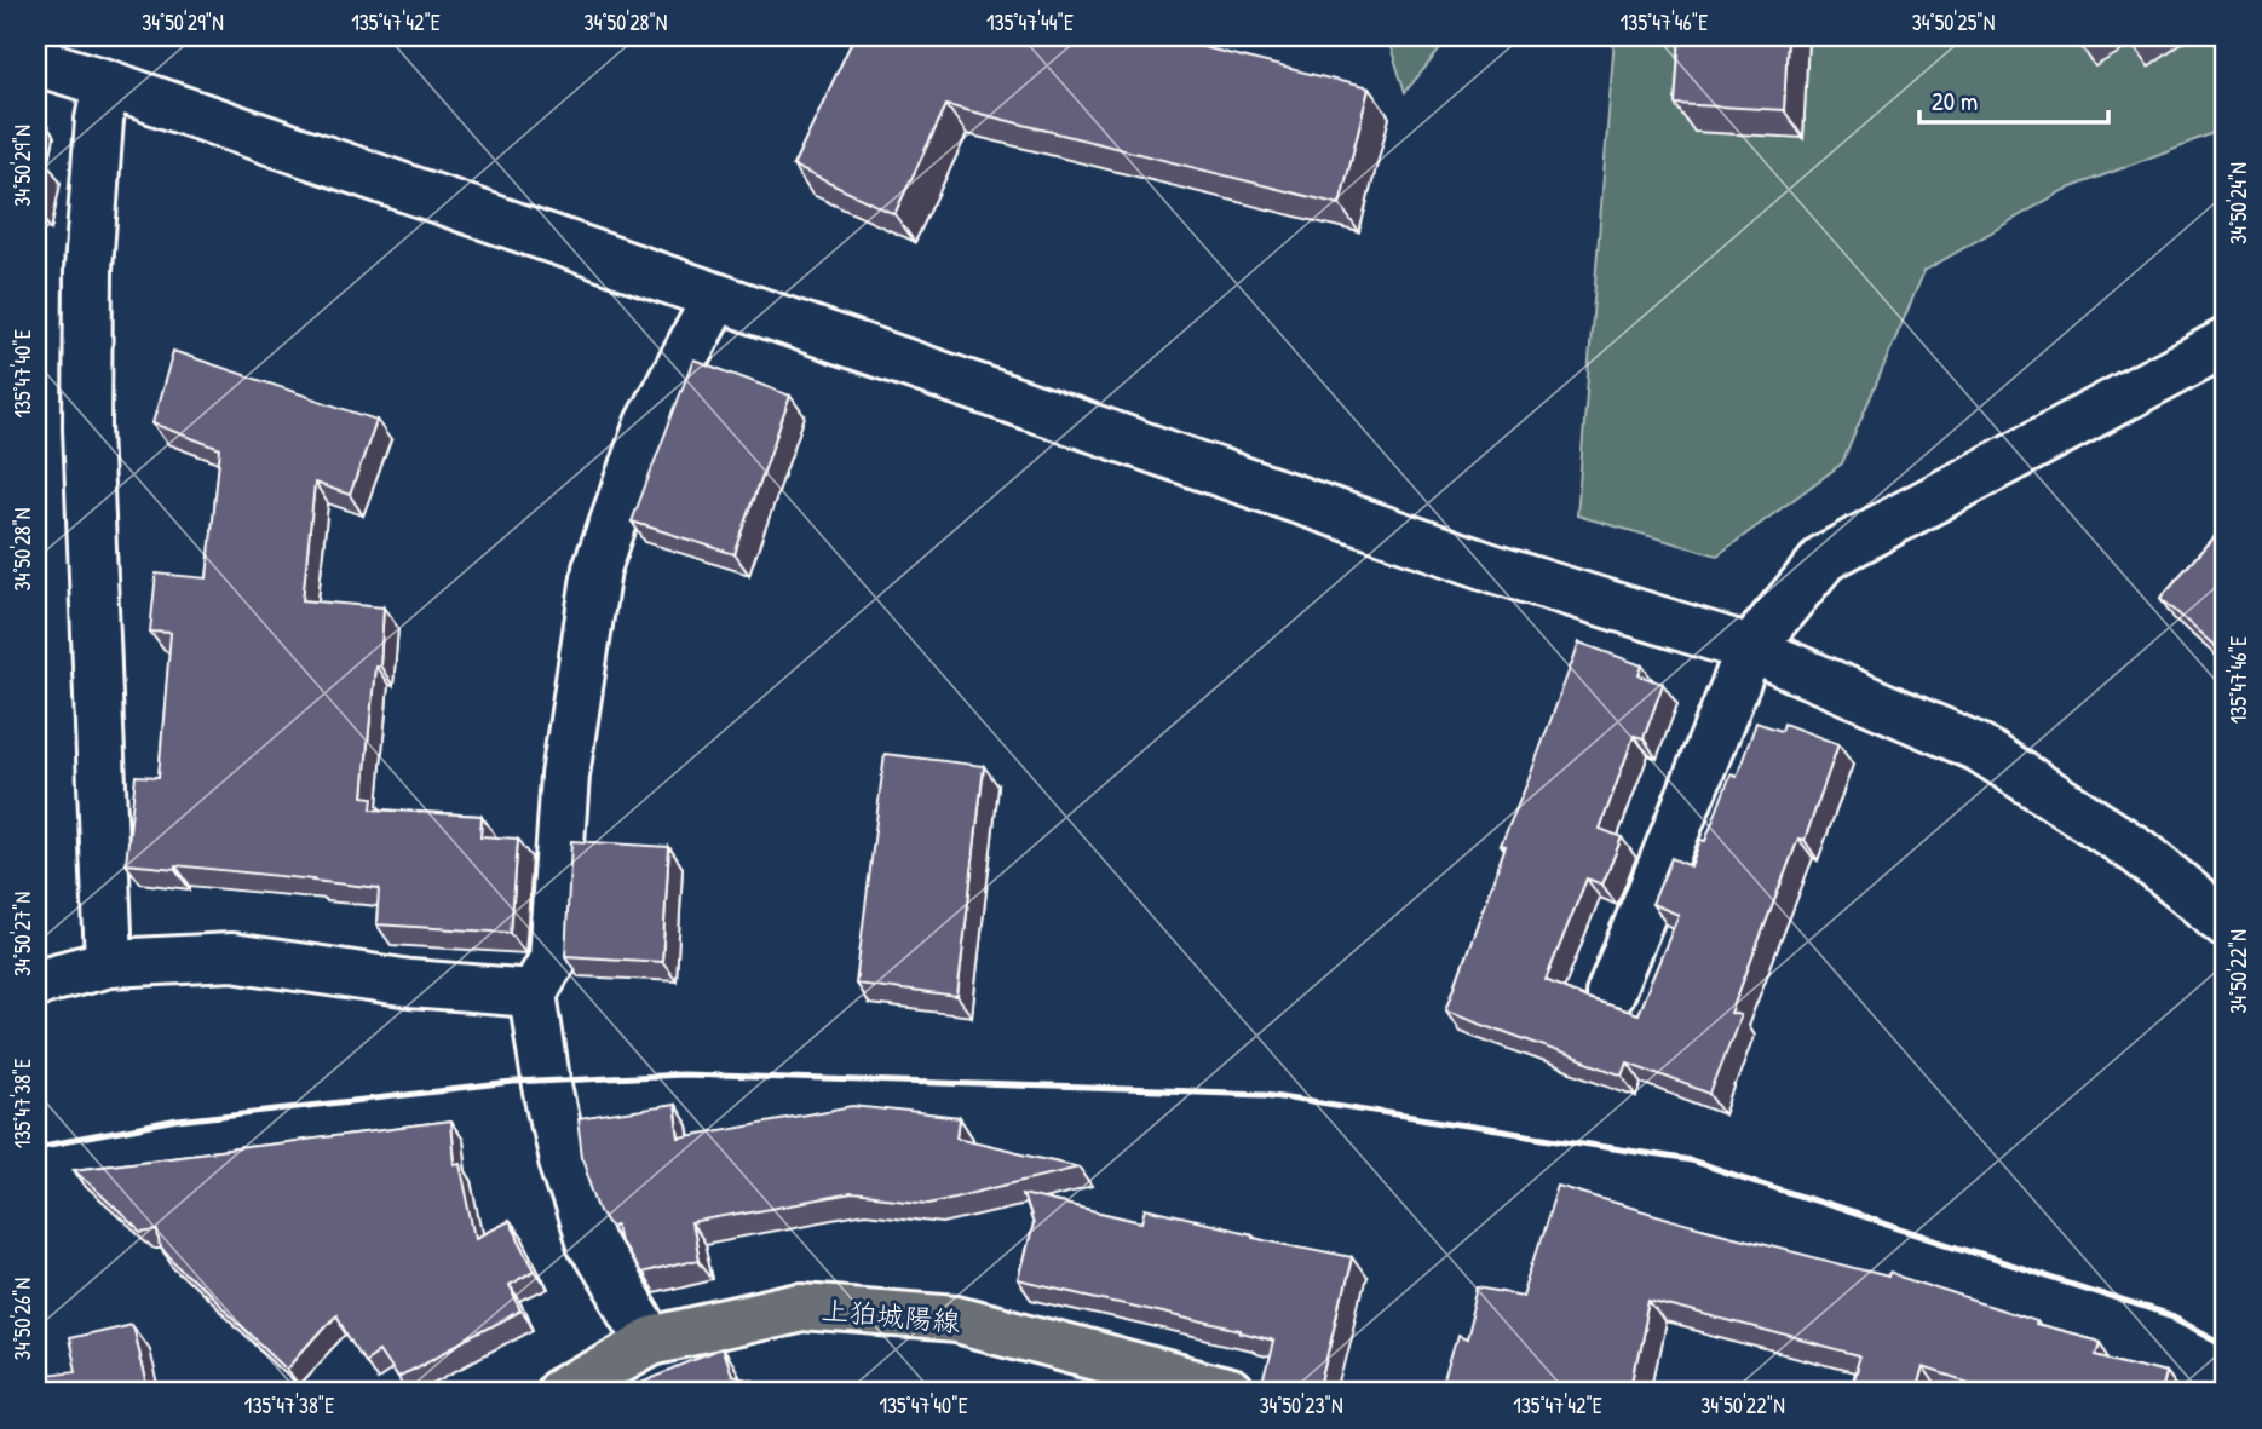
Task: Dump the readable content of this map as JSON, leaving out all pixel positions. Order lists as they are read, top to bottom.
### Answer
{
  "streets": {
    "main road": ["上狛城陽線"]
  },
  "scale_bar": "20 m",
  "coordinates": [
    "34°50'29\"N",
    "135°47'42\"E",
    "34°50'28\"N",
    "135°47'44\"E",
    "135°47'46\"E",
    "34°50'25\"N",
    "34°50'24\"N",
    "135°47'40\"E",
    "34°50'27\"N",
    "34°50'22\"N",
    "135°47'38\"E",
    "34°50'26\"N",
    "34°50'23\"N"
  ]
}
